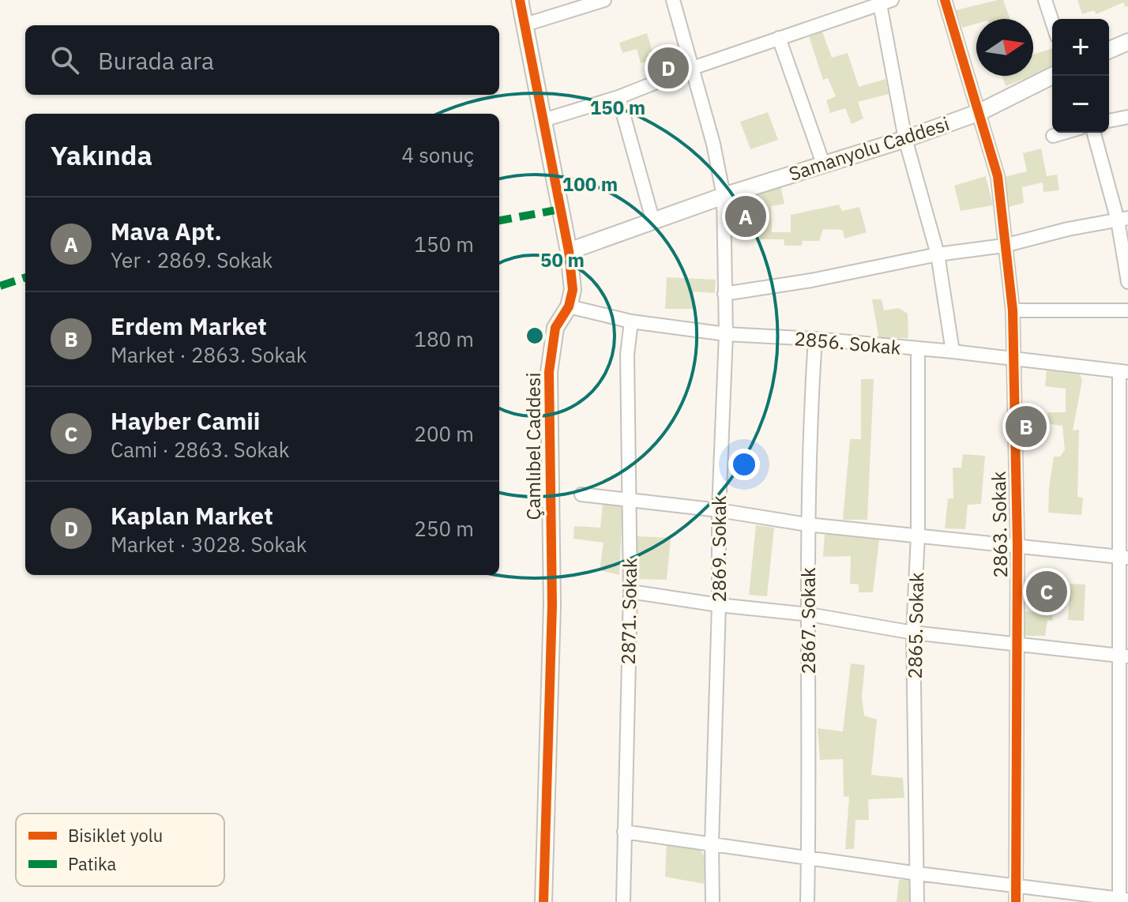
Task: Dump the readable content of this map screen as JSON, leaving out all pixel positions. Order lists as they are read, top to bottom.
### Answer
{
  "streets": {
    "street": [
      "Samanyolu Caddesi",
      "2856. Sokak",
      "Çamlıbel Caddesi",
      "2863. Sokak",
      "2869. Sokak",
      "2871. Sokak",
      "2867. Sokak",
      "2865. Sokak"
    ]
  },
  "crossings": [
    ["Samanyolu Caddesi", "Çamlıbel Caddesi"],
    ["Samanyolu Caddesi", "2863. Sokak"],
    ["Samanyolu Caddesi", "2869. Sokak"],
    ["2856. Sokak", "Çamlıbel Caddesi"],
    ["2856. Sokak", "2863. Sokak"],
    ["2856. Sokak", "2869. Sokak"],
    ["2856. Sokak", "2871. Sokak"],
    ["2856. Sokak", "2867. Sokak"],
    ["2856. Sokak", "2865. Sokak"]
  ],
  "legend": ["Bisiklet yolu", "Patika"],
  "north": "right",
  "page": {
    "map_buttons": ["+", "−"],
    "search": "Burada ara",
    "pins": [
      "D",
      "A",
      "B",
      "C"
    ],
    "heading": ["Yakında", "4 sonuç"],
    "list": [
      {
        "mark": "A",
        "name": "Mava Apt.",
        "note": "Yer · 2869. Sokak",
        "value": "150 m"
      },
      {
        "mark": "B",
        "name": "Erdem Market",
        "note": "Market · 2863. Sokak",
        "value": "180 m"
      },
      {
        "mark": "C",
        "name": "Hayber Camii",
        "note": "Cami · 2863. Sokak",
        "value": "200 m"
      },
      {
        "mark": "D",
        "name": "Kaplan Market",
        "note": "Market · 3028. Sokak",
        "value": "250 m"
      }
    ]
  },
  "rings": ["150 m", "100 m", "50 m"]
}
